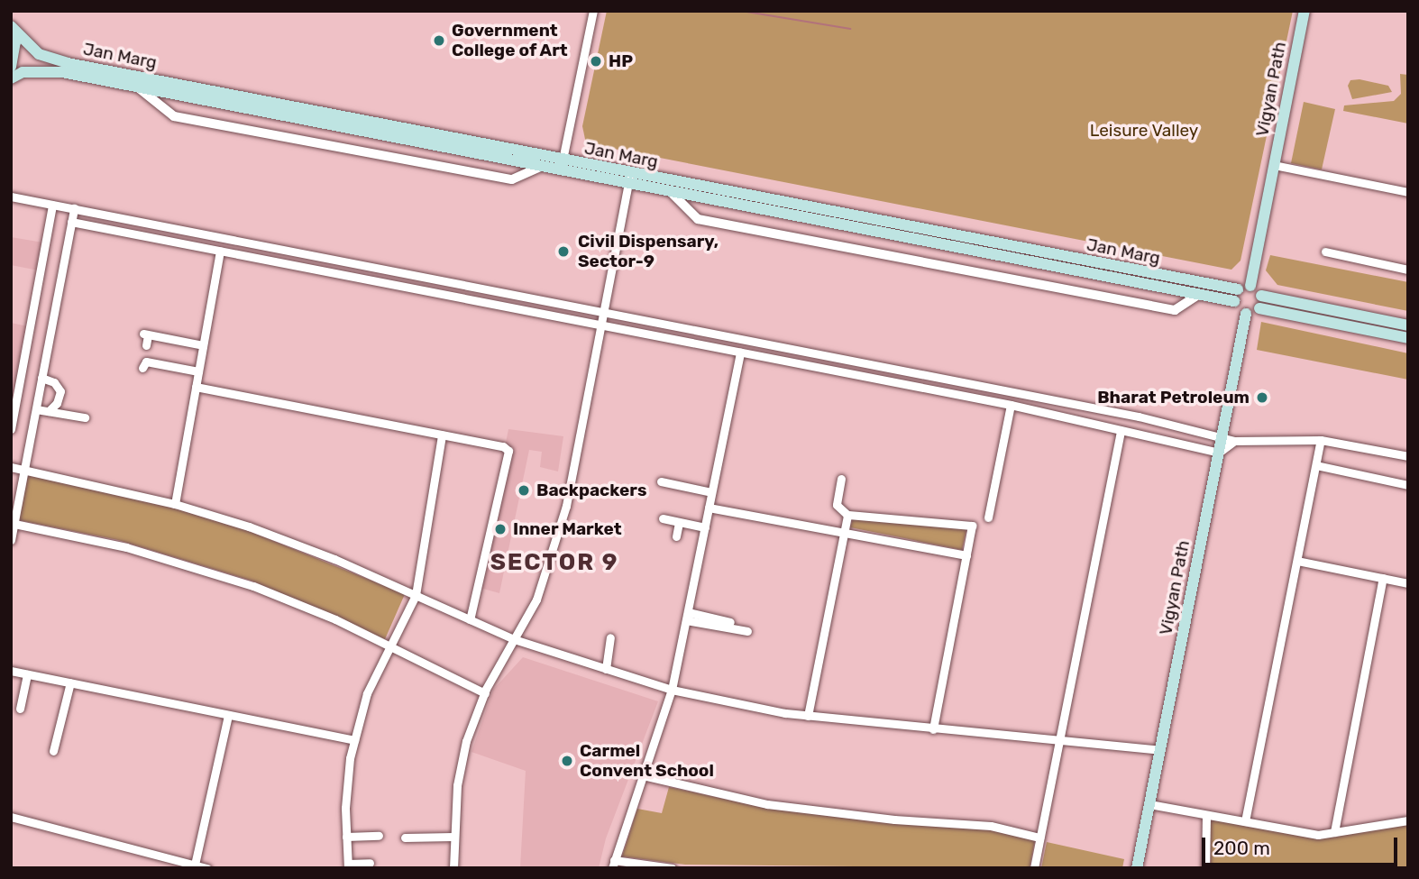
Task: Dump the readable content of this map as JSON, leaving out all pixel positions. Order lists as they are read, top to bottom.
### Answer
{
  "streets": {
    "main road": ["Jan Marg", "Vigyan Path"]
  },
  "districts": ["SECTOR 9"],
  "parks": ["Leisure Valley"],
  "places": [
    "Government College of Art",
    "HP",
    "Civil Dispensary, Sector-9",
    "Bharat Petroleum",
    "Backpackers",
    "Inner Market",
    "Carmel Convent School"
  ],
  "scale_bar": "200 m"
}
